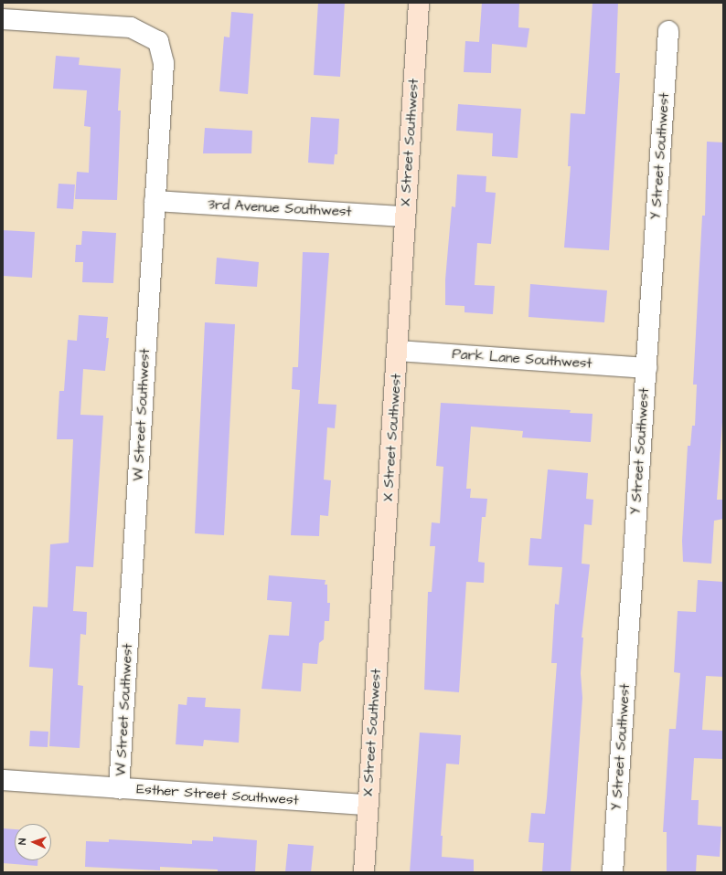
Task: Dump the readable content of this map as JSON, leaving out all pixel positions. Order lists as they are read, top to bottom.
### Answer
{
  "streets": {
    "street": [
      "X Street Southwest",
      "Y Street Southwest",
      "3rd Avenue Southwest",
      "Park Lane Southwest",
      "W Street Southwest",
      "Esther Street Southwest"
    ]
  },
  "crossings": [
    ["X Street Southwest", "3rd Avenue Southwest"],
    ["X Street Southwest", "Park Lane Southwest"],
    ["X Street Southwest", "Esther Street Southwest"],
    ["Y Street Southwest", "Park Lane Southwest"],
    ["3rd Avenue Southwest", "W Street Southwest"],
    ["W Street Southwest", "Esther Street Southwest"]
  ],
  "north": "left"
}
